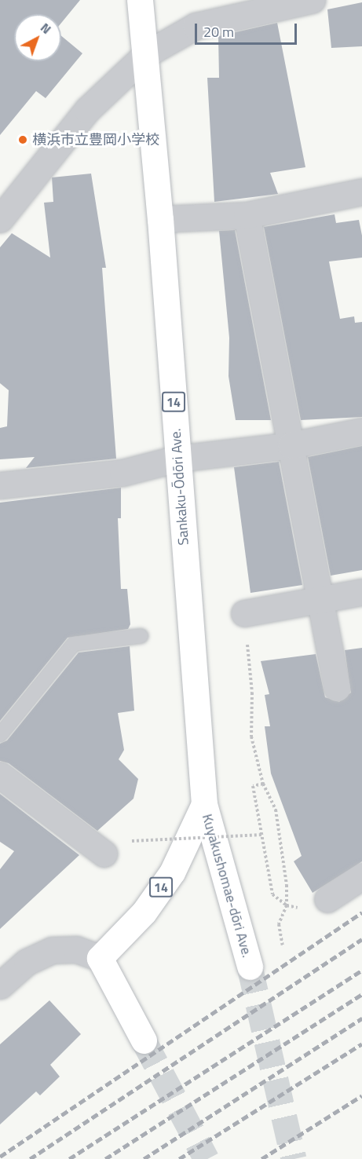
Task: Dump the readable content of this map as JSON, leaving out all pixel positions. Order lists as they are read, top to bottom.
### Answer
{
  "streets": {
    "main road": ["14", "Sankaku-Ōdōri Ave.", "Kuyakushomae-dōri Ave."]
  },
  "crossings": [
    ["14", "Sankaku-Ōdōri Ave."],
    ["14", "Kuyakushomae-dōri Ave."],
    ["Sankaku-Ōdōri Ave.", "Kuyakushomae-dōri Ave."]
  ],
  "places": ["横浜市立豊岡小学校"],
  "scale_bar": "20 m",
  "north": "top right"
}
